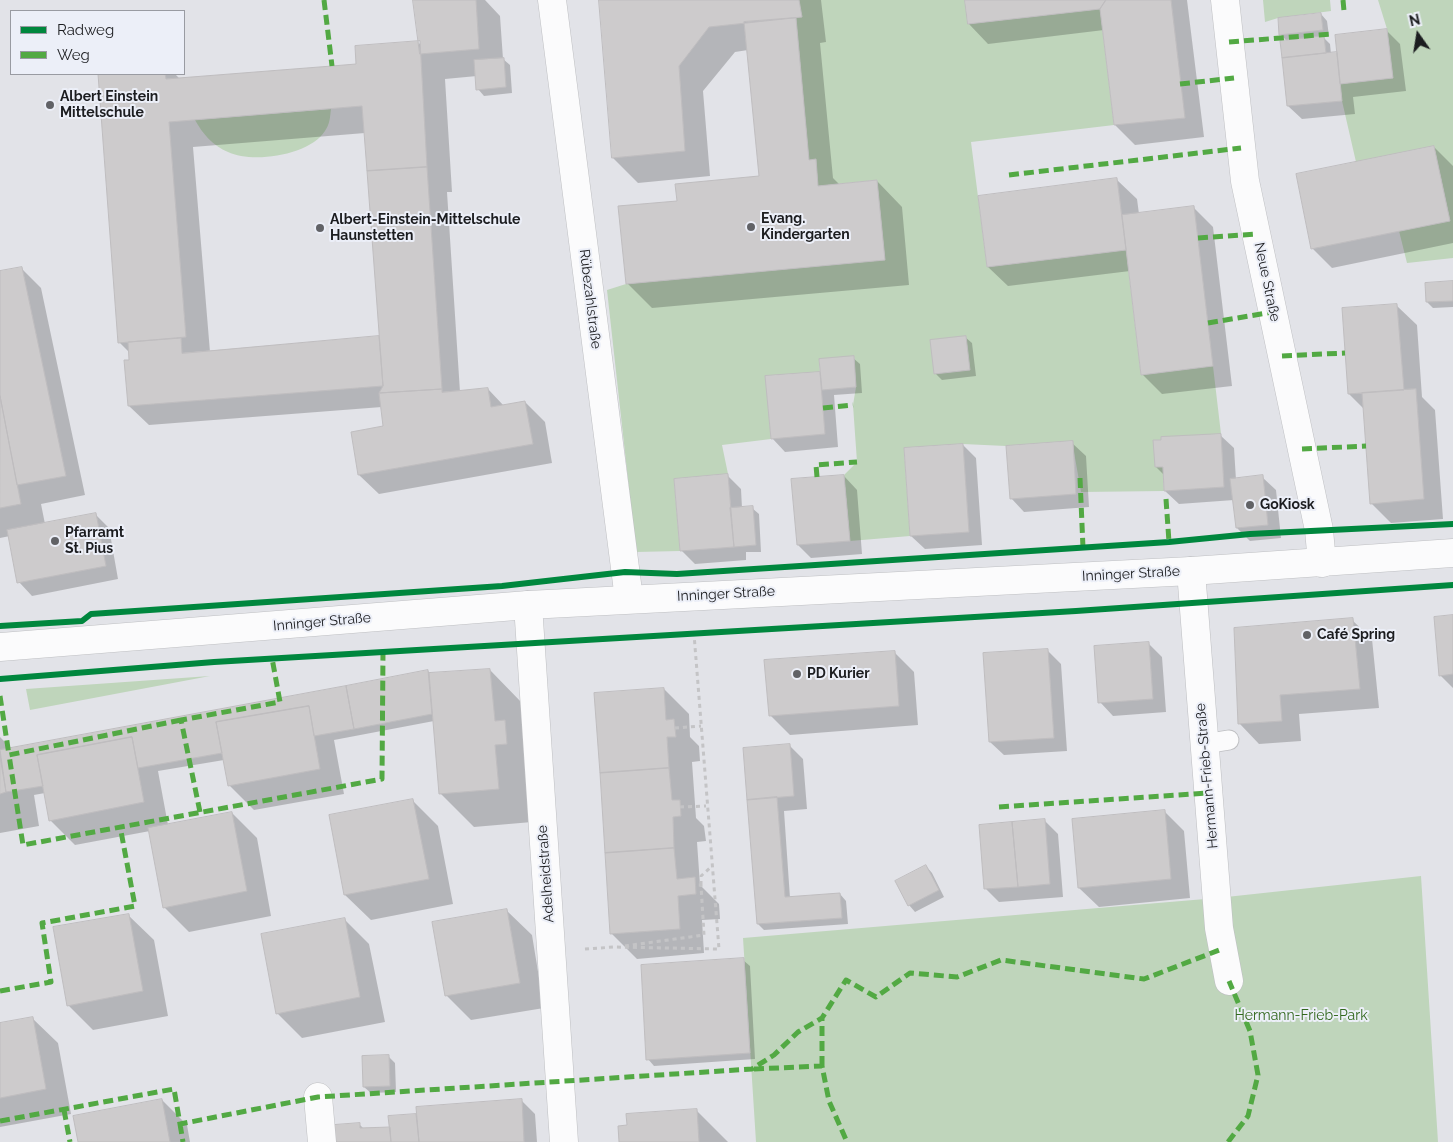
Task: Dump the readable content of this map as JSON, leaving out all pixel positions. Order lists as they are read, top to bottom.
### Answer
{
  "streets": {
    "street": [
      "Neue Straße",
      "Rübezahlstraße",
      "Inninger Straße",
      "Hermann-Frieb-Straße",
      "Adelheidstraße"
    ]
  },
  "crossings": [
    ["Neue Straße", "Inninger Straße"],
    ["Rübezahlstraße", "Inninger Straße"],
    ["Inninger Straße", "Hermann-Frieb-Straße"],
    ["Inninger Straße", "Adelheidstraße"]
  ],
  "parks": ["Hermann-Frieb-Park"],
  "places": [
    "Albert Einstein Mittelschule",
    "Evang. Kindergarten",
    "Albert-Einstein-Mittelschule Haunstetten",
    "GoKiosk",
    "Pfarramt St. Pius",
    "Café Spring",
    "PD Kurier"
  ],
  "legend": ["Radweg", "Weg"],
  "north": "top"
}
